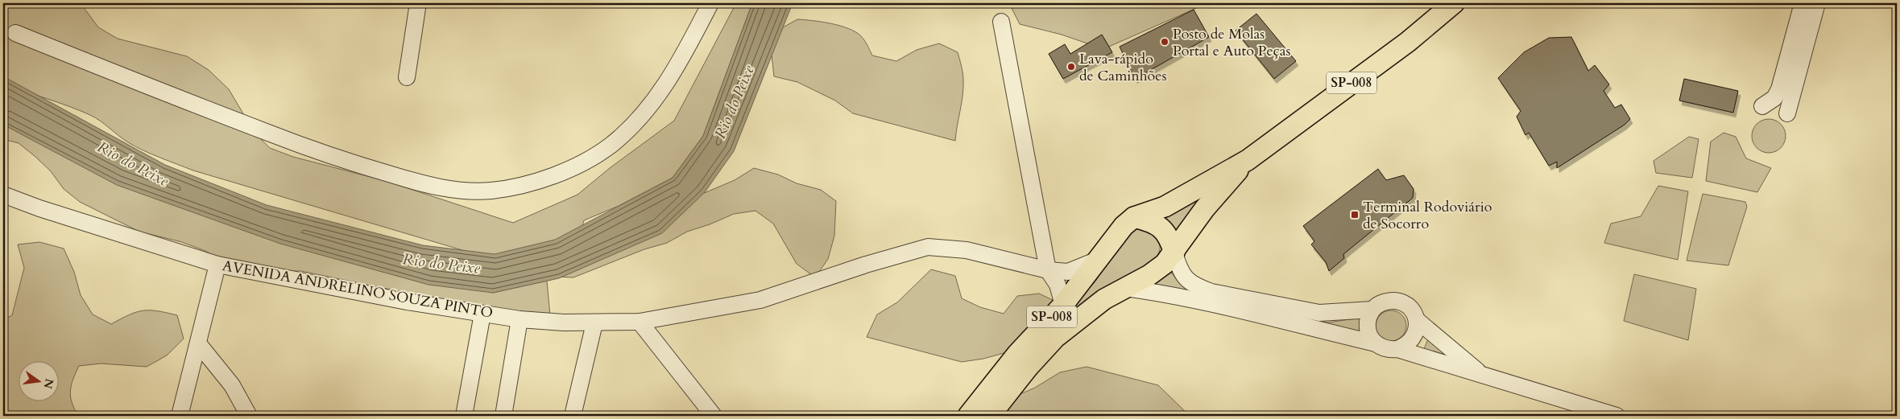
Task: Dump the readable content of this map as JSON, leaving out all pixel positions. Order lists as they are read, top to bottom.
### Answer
{
  "streets": {
    "main road": ["SP-008"],
    "street": ["AVENIDA ANDRELINO SOUZA PINTO"]
  },
  "crossings": [
    ["SP-008", "AVENIDA ANDRELINO SOUZA PINTO"]
  ],
  "water": ["Rio do Peixe"],
  "places": {
    "other": ["Posto de Molas Portal e Auto Peças", "Lava-rápido de Caminhões"],
    "transit": ["Terminal Rodoviário de Socorro"]
  },
  "north": "right"
}
